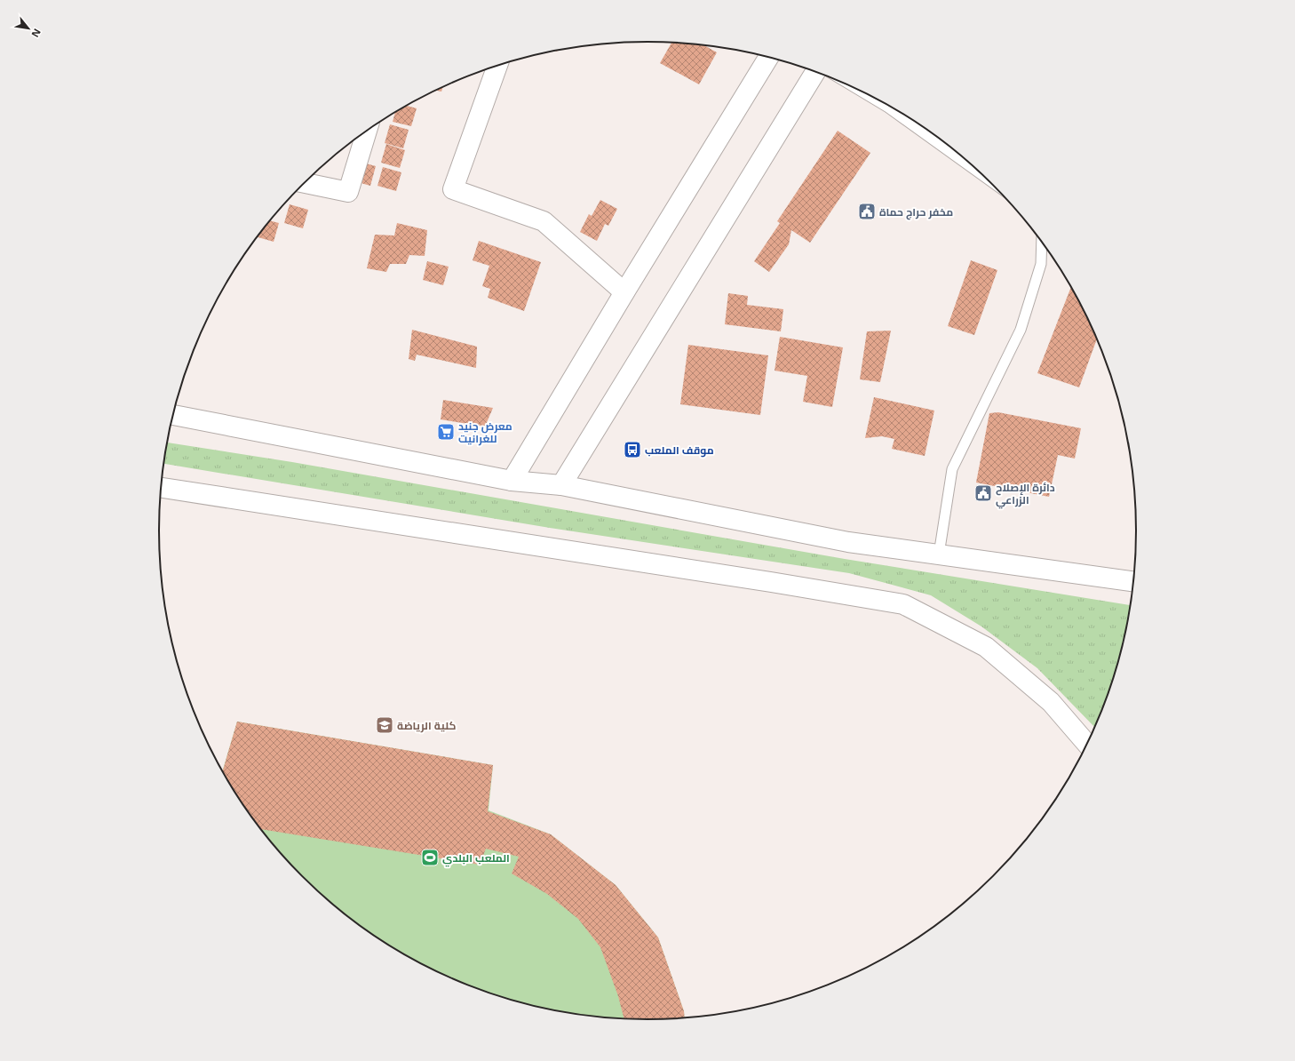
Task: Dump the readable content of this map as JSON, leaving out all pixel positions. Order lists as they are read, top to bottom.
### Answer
{
  "places": {
    "public building": ["مخفر حراج حماة", "دائرة الإصلاح الزراعي"],
    "supermarket": ["معرض جنيد للغرانيت"],
    "bus stop": ["موقف الملعب"],
    "school or university": ["كلية الرياضة"],
    "sports": ["الملعب البلدي"]
  },
  "north": "bottom right"
}
